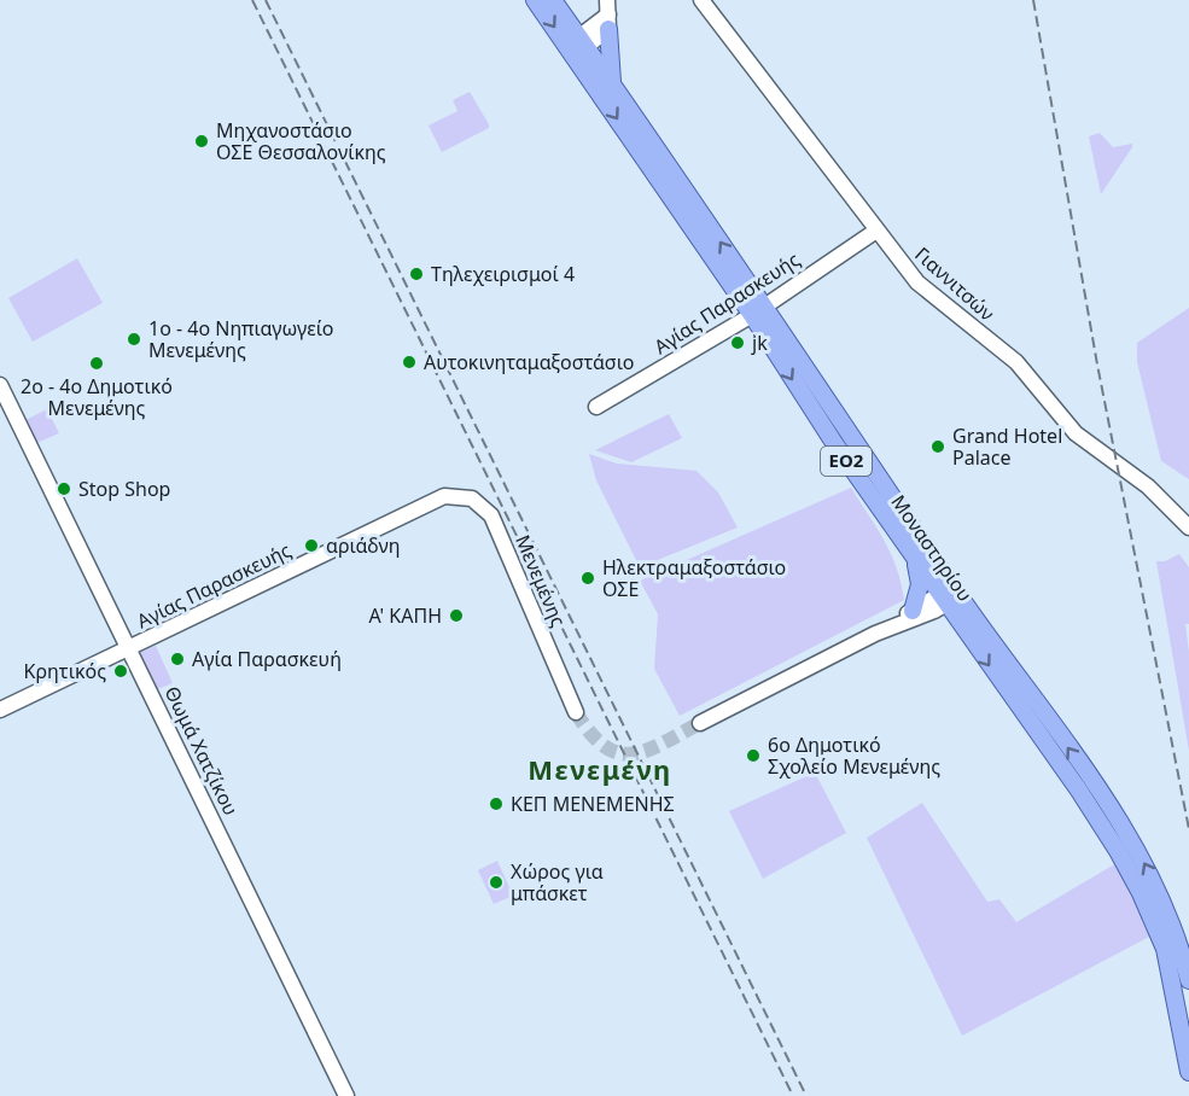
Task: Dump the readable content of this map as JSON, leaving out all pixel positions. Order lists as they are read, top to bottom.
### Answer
{
  "streets": {
    "main road": ["ΕΟ2", "Μοναστηρίου"],
    "street": [
      "Γιαννιτσών",
      "Αγίας Παρασκευής",
      "Μενεμένης",
      "Θωμά Χατζίκου"
    ]
  },
  "crossings": [
    ["Γιαννιτσών", "Αγίας Παρασκευής"],
    ["Αγίας Παρασκευής", "Μοναστηρίου"],
    ["Αγίας Παρασκευής", "Μενεμένης"],
    ["Αγίας Παρασκευής", "Θωμά Χατζίκου"]
  ],
  "districts": ["Μενεμένη"],
  "places": [
    "Μηχανοστάσιο ΟΣΕ Θεσσαλονίκης",
    "Τηλεχειρισμοί 4",
    "1o - 4o Νηπιαγωγείο Μενεμένης",
    "jk",
    "Αυτοκινηταμαξοστάσιο",
    "2o - 4o Δημοτικό Μενεμένης",
    "Grand Hotel Palace",
    "Stop Shop",
    "αριάδνη",
    "Ηλεκτραμαξοστάσιο ΟΣΕ",
    "Α' ΚΑΠΗ",
    "Αγία Παρασκευή",
    "Κρητικός",
    "6ο Δημοτικό Σχολείο Μενεμένης",
    "ΚΕΠ ΜΕΝΕΜΕΝΗΣ",
    "Χώρος για μπάσκετ"
  ]
}
